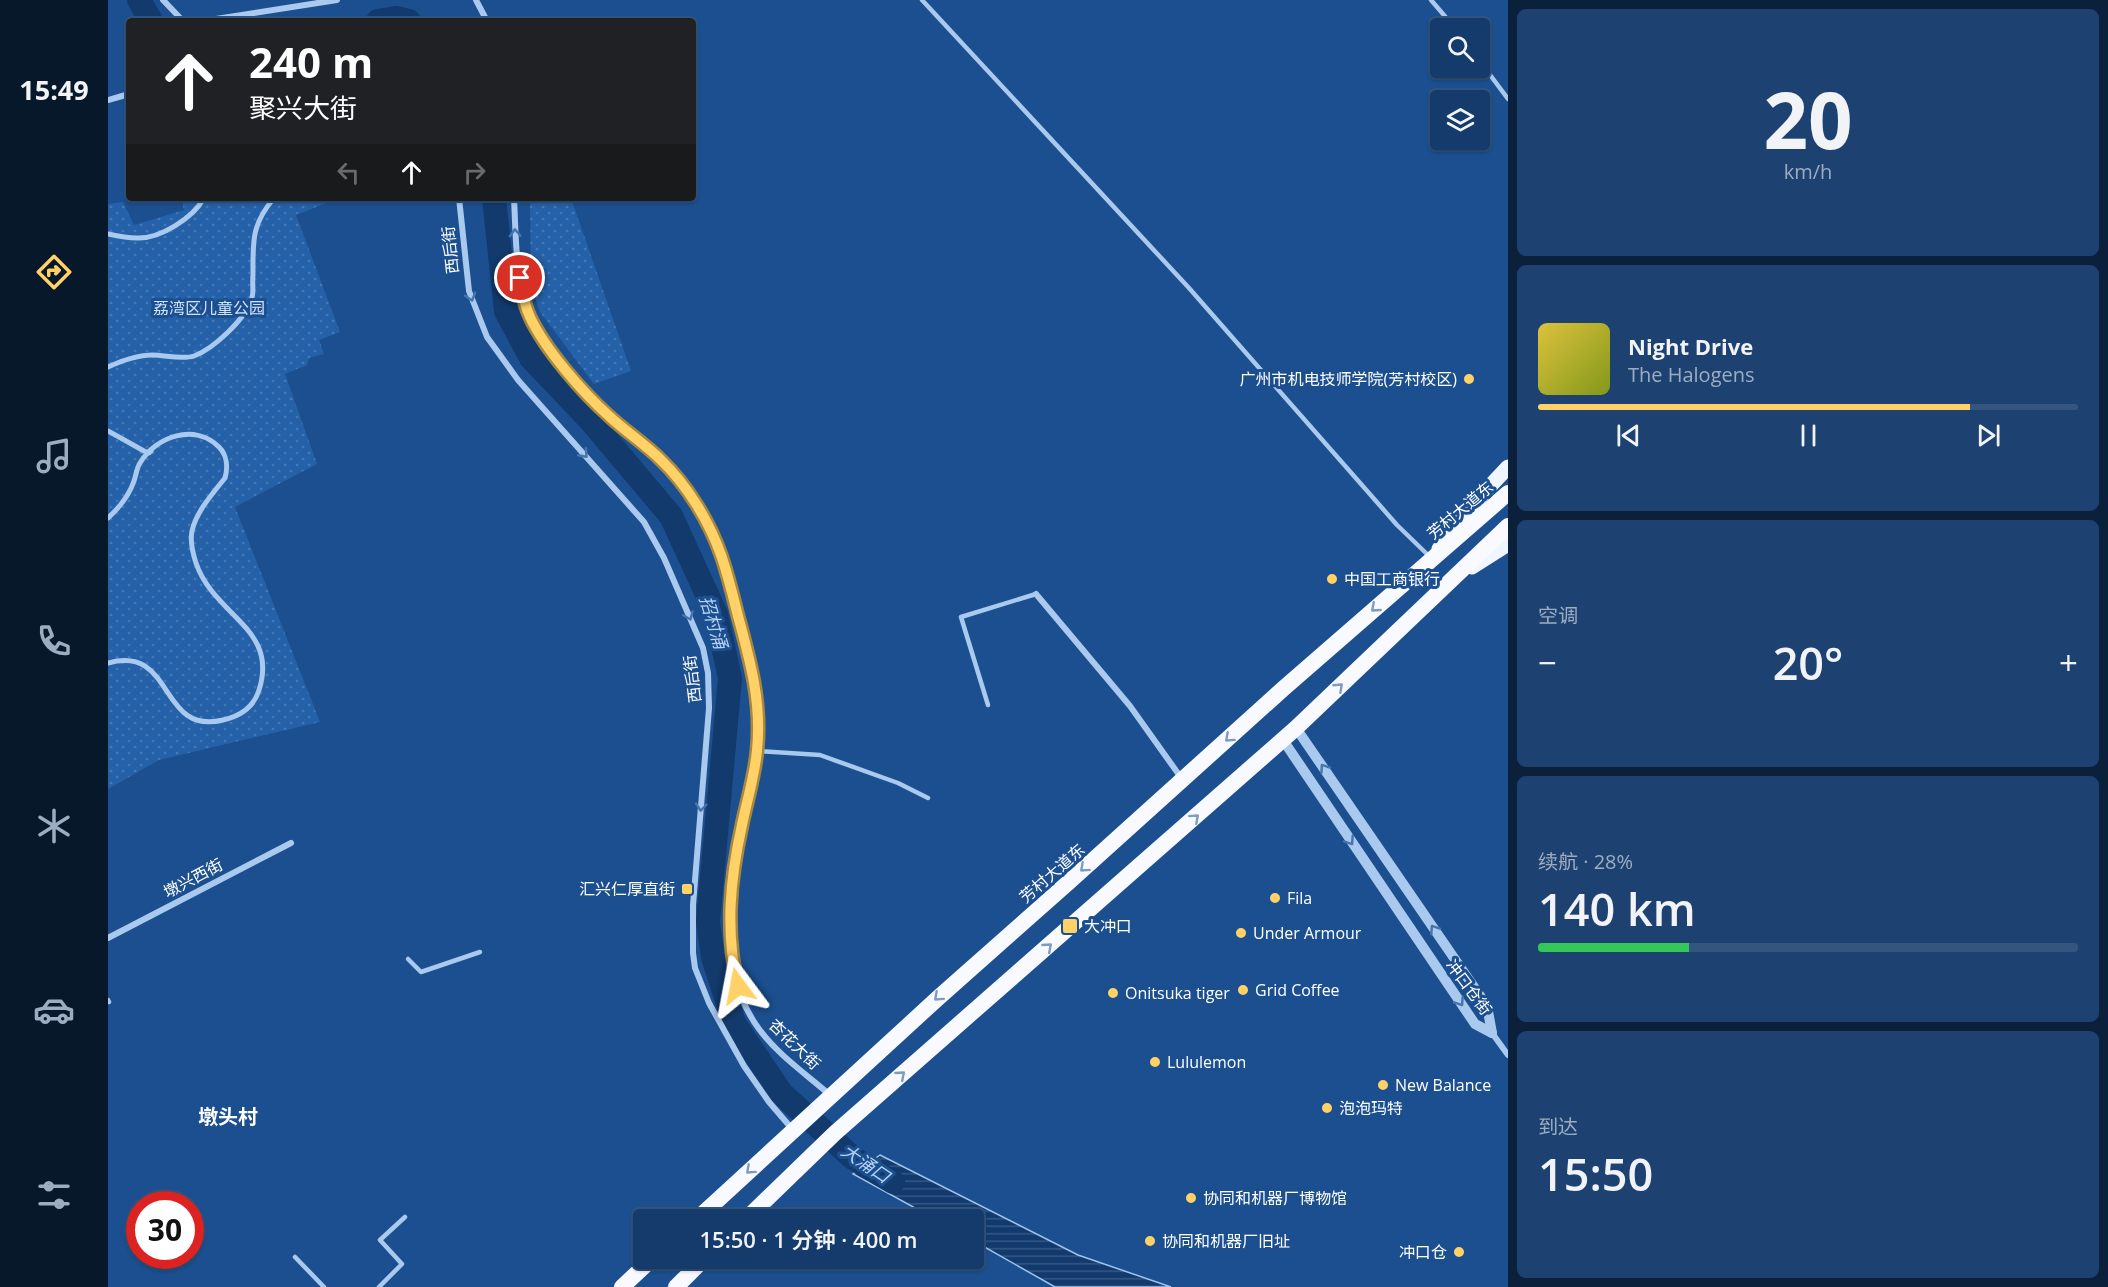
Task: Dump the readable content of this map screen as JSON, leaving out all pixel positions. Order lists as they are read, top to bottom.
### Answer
{
  "streets": {
    "highway": ["芳村大道东"],
    "street": [
      "西后街",
      "墩兴西街",
      "冲口仓街",
      "杏花大街"
    ]
  },
  "crossings": [
    ["西后街", "芳村大道东"],
    ["芳村大道东", "杏花大街"]
  ],
  "one_way": ["西后街", "芳村大道东", "杏花大街"],
  "districts": ["墩头村"],
  "water": ["招村涌", "大涌口"],
  "parks": ["荔湾区儿童公园"],
  "places": {
    "other": [
      "广州市机电技师学院(芳村校区)",
      "中国工商银行",
      "Fila",
      "Under Armour",
      "Grid Coffee",
      "Onitsuka tiger",
      "Lululemon",
      "New Balance",
      "泡泡玛特",
      "协同和机器厂博物馆",
      "协同和机器厂旧址",
      "冲口仓"
    ],
    "transit": ["汇兴仁厚直街", "大冲口"]
  },
  "page": {
    "tabs": "15:49",
    "tile": [
      ["20", "km/h"],
      "空调",
      ["续航 · 28%", "140 km"],
      ["到达", "15:50"]
    ],
    "turn": ["240 m", "聚兴大街"],
    "song": ["Night Drive", "The Halogens"],
    "heat": ["−", "20°", "+"],
    "limit": "30",
    "trip": "15:50 · 1 分钟 · 400 m"
  }
}
